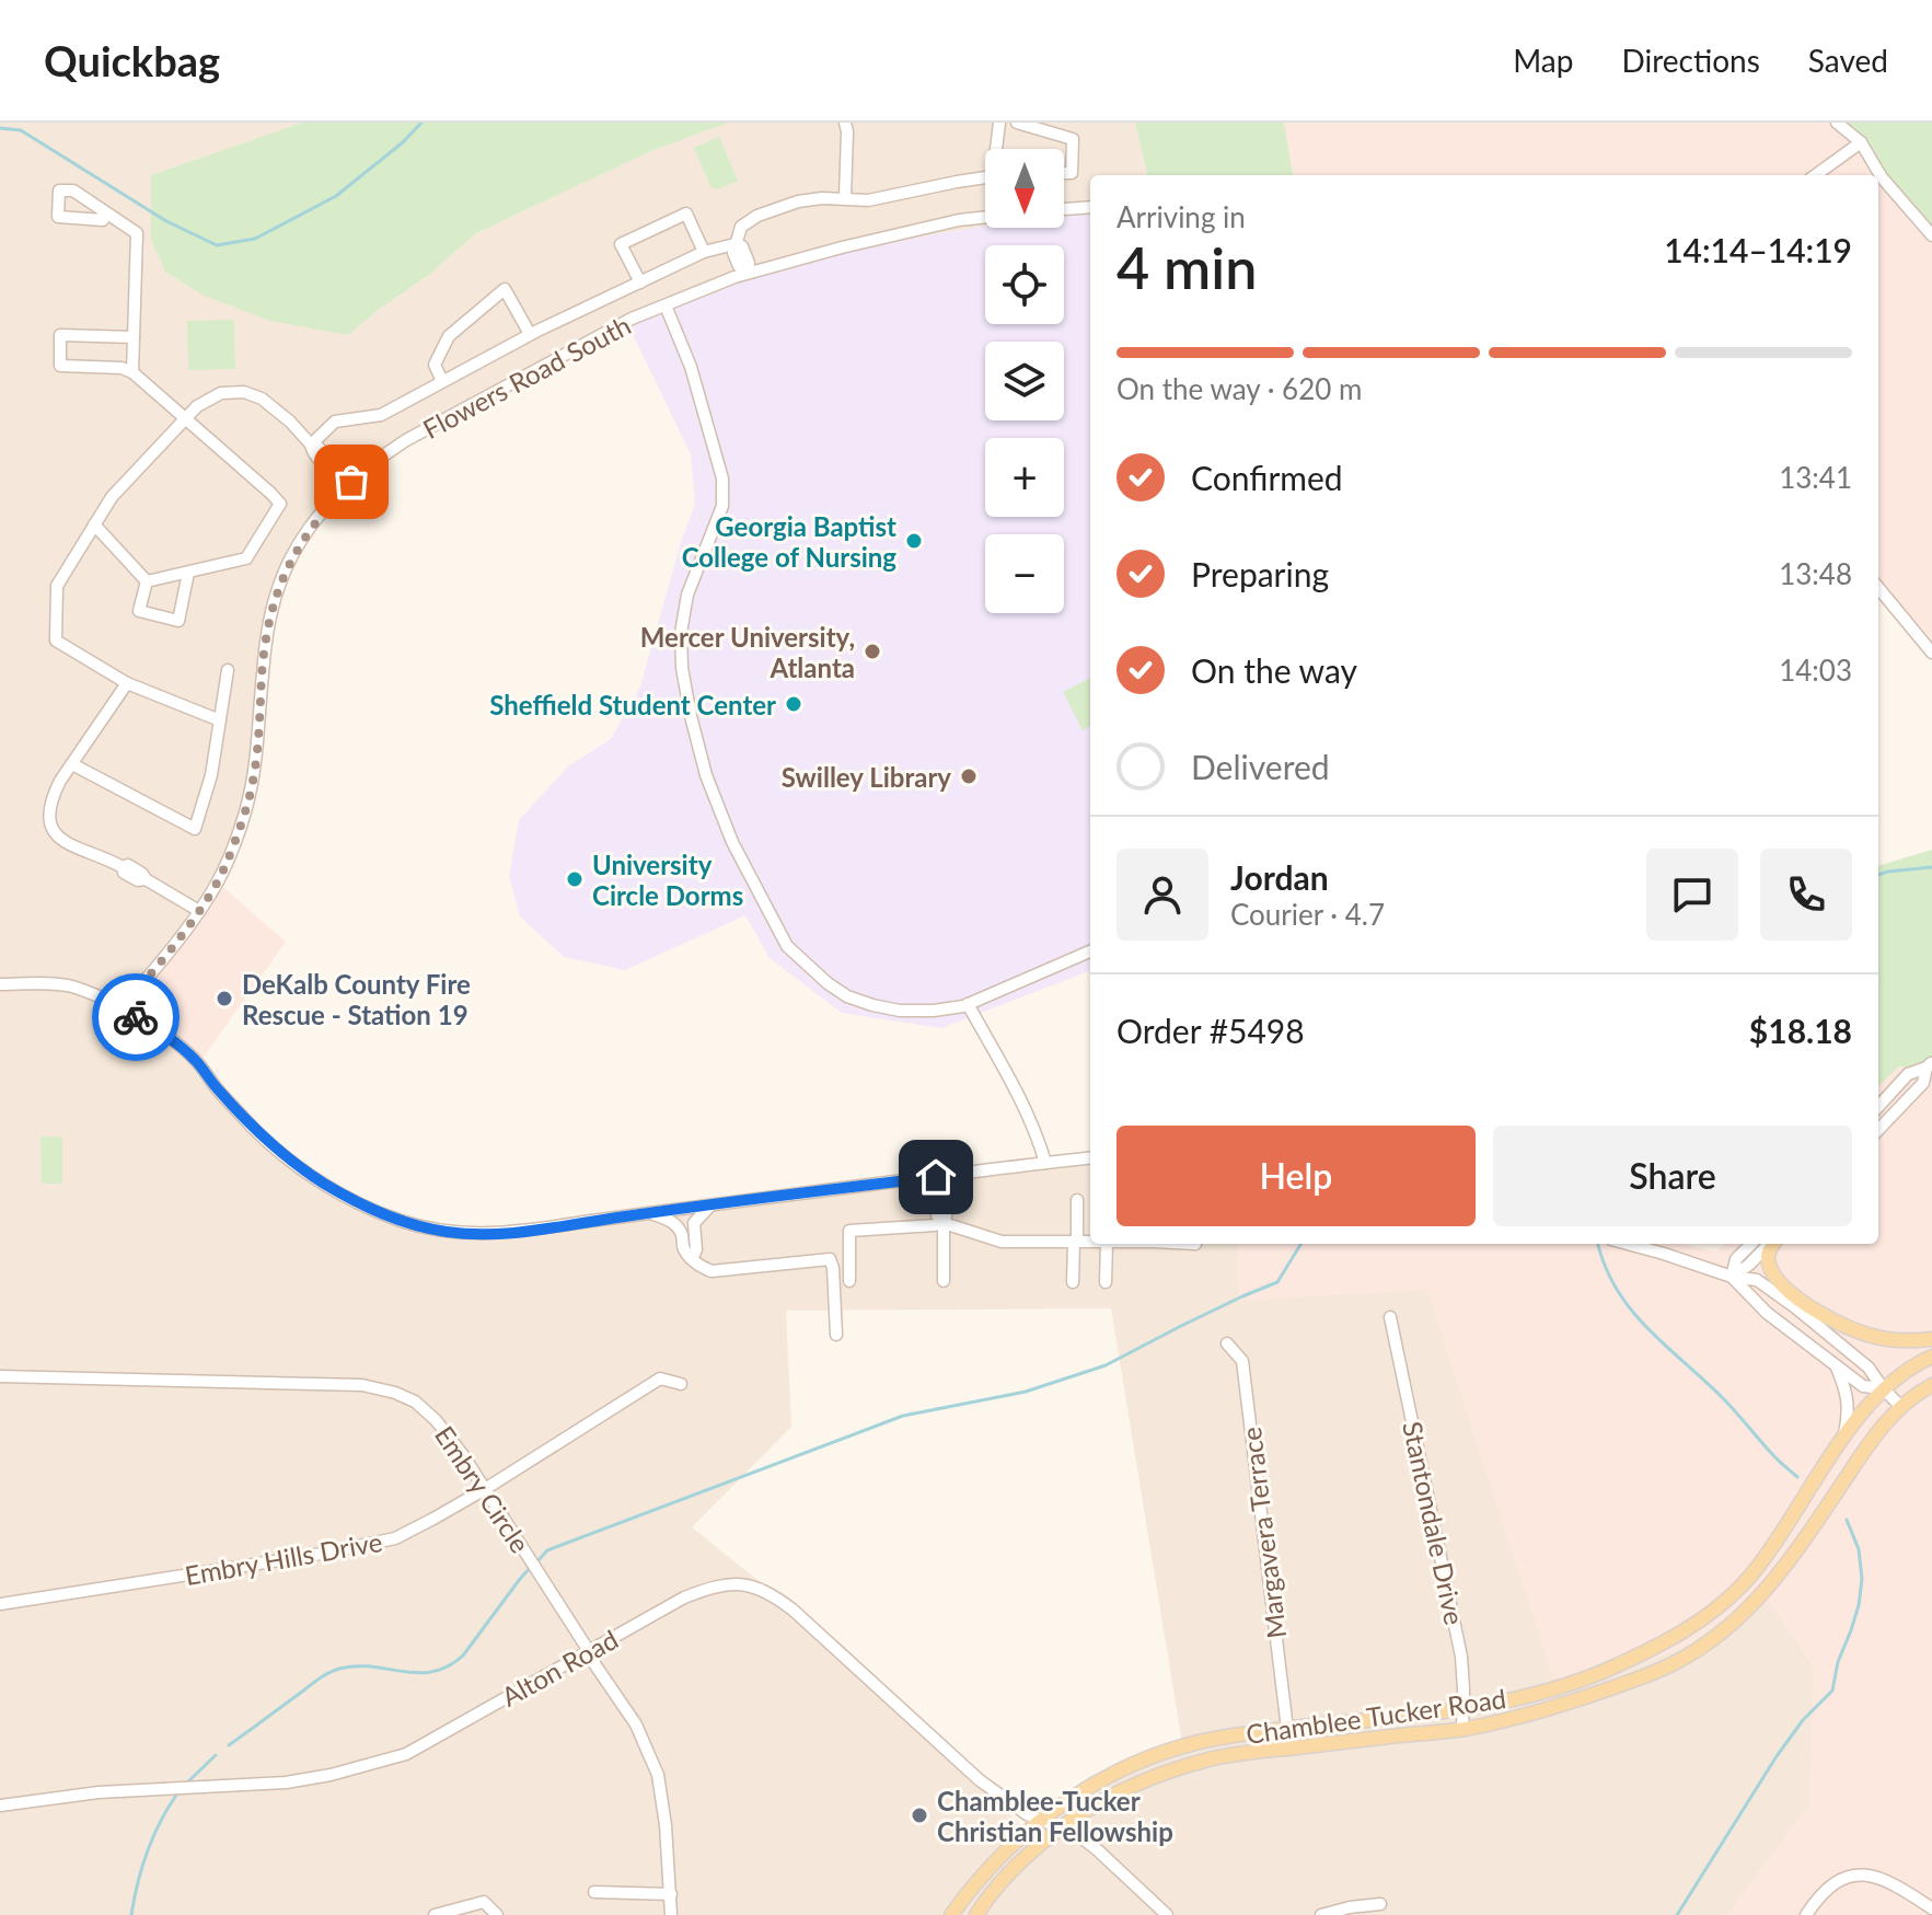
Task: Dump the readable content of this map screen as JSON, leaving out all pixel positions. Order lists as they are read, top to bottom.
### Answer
{
  "streets": {
    "main road": ["Chamblee Tucker Road"],
    "street": [
      "Flowers Road South",
      "Embry Circle",
      "Stantondale Drive",
      "Margavera Terrace",
      "Embry Hills Drive",
      "Alton Road"
    ]
  },
  "crossings": [
    ["Embry Circle", "Embry Hills Drive"],
    ["Embry Circle", "Alton Road"],
    ["Stantondale Drive", "Chamblee Tucker Road"],
    ["Margavera Terrace", "Chamblee Tucker Road"],
    ["Alton Road", "Chamblee Tucker Road"]
  ],
  "places": [
    "Georgia Baptist College of Nursing",
    "Mercer University, Atlanta",
    "Sheffield Student Center",
    "Swilley Library",
    "University Circle Dorms",
    "DeKalb County Fire Rescue - Station 19",
    "Chamblee-Tucker Christian Fellowship"
  ],
  "north": "bottom",
  "page": {
    "header": "Quickbag",
    "nav": ["Map", "Directions", "Saved"],
    "map_buttons": ["+", "−"],
    "heading": ["4 min", "Arriving in", "14:14–14:19"],
    "panel": [
      "Jordan",
      "Courier · 4.7",
      "Order #5498",
      "$18.18"
    ],
    "bar": "On the way · 620 m",
    "list": [
      ["Confirmed", "13:41"],
      ["Preparing", "13:48"],
      ["On the way", "14:03"],
      "Delivered"
    ],
    "buttons": ["Help", "Share"]
  }
}
